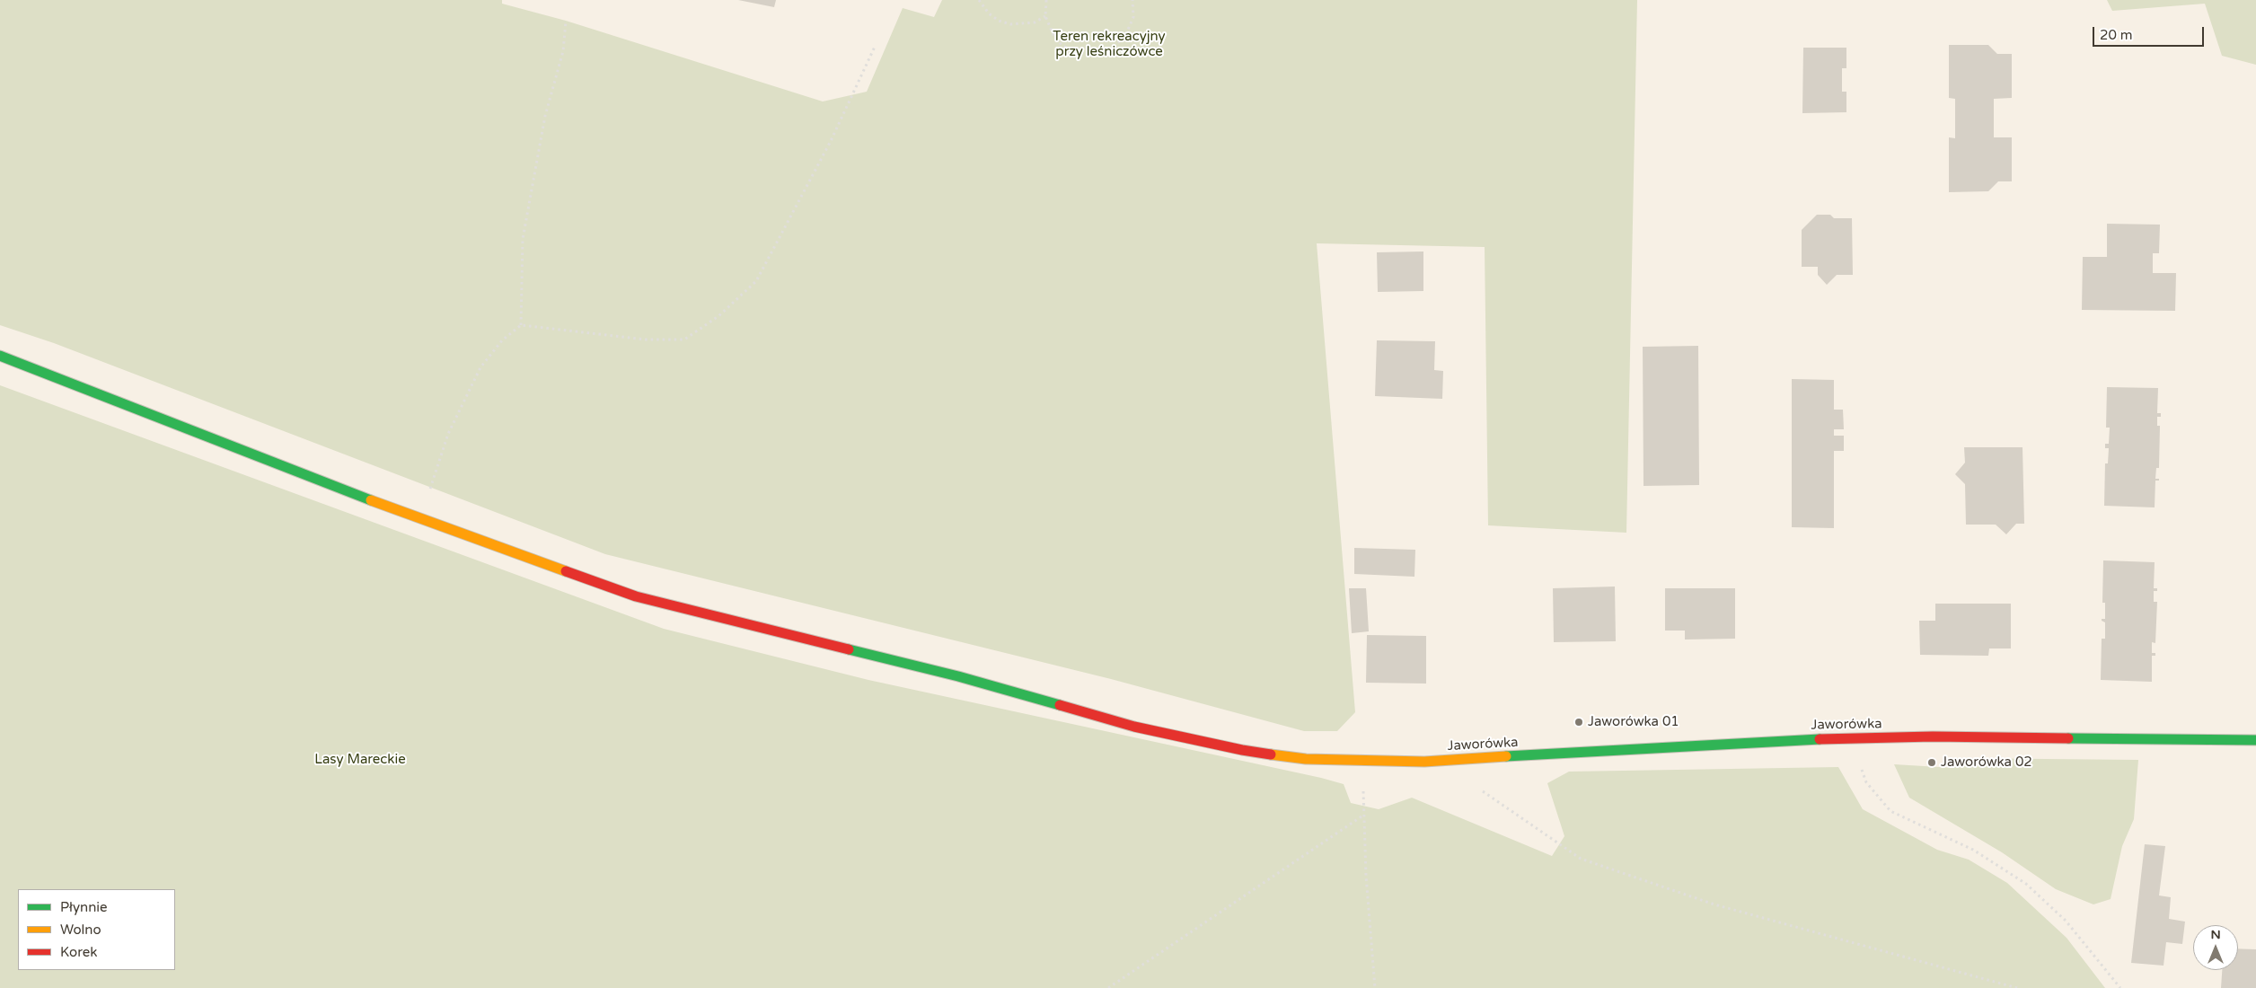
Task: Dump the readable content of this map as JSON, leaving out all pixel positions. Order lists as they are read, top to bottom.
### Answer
{
  "streets": {
    "street": ["Jaworówka"]
  },
  "parks": ["Teren rekreacyjny przy leśniczówce", "Lasy Mareckie"],
  "places": ["Jaworówka 01", "Jaworówka 02"],
  "legend": ["Płynnie", "Wolno", "Korek"],
  "scale_bar": "20 m",
  "north": "top"
}
